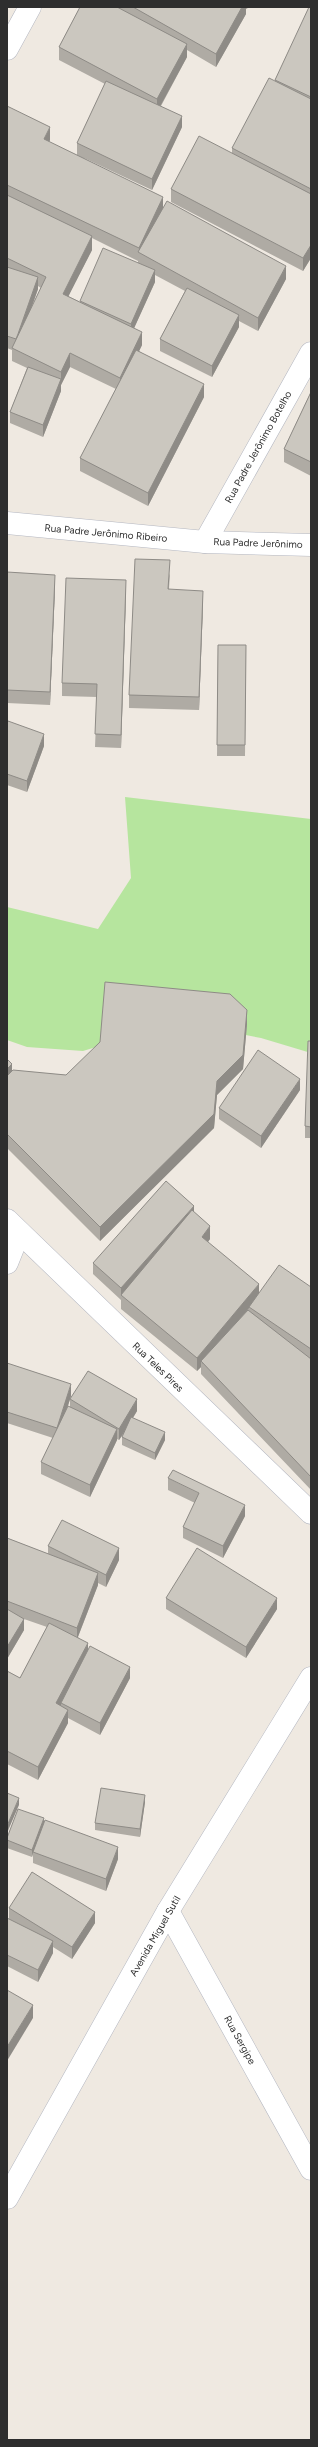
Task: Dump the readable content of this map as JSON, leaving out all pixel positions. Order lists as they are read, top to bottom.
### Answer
{
  "streets": {
    "street": [
      "Rua Padre Jerônimo Botelho",
      "Rua Padre Jerônimo Ribeiro",
      "Rua Padre Jerônimo",
      "Rua Teles Pires",
      "Avenida Miguel Sutil",
      "Rua Sergipe"
    ]
  },
  "crossings": [
    ["Rua Padre Jerônimo Botelho", "Rua Padre Jerônimo Ribeiro"],
    ["Rua Padre Jerônimo Botelho", "Rua Padre Jerônimo"],
    ["Rua Padre Jerônimo Ribeiro", "Rua Padre Jerônimo"],
    ["Avenida Miguel Sutil", "Rua Sergipe"]
  ]
}
